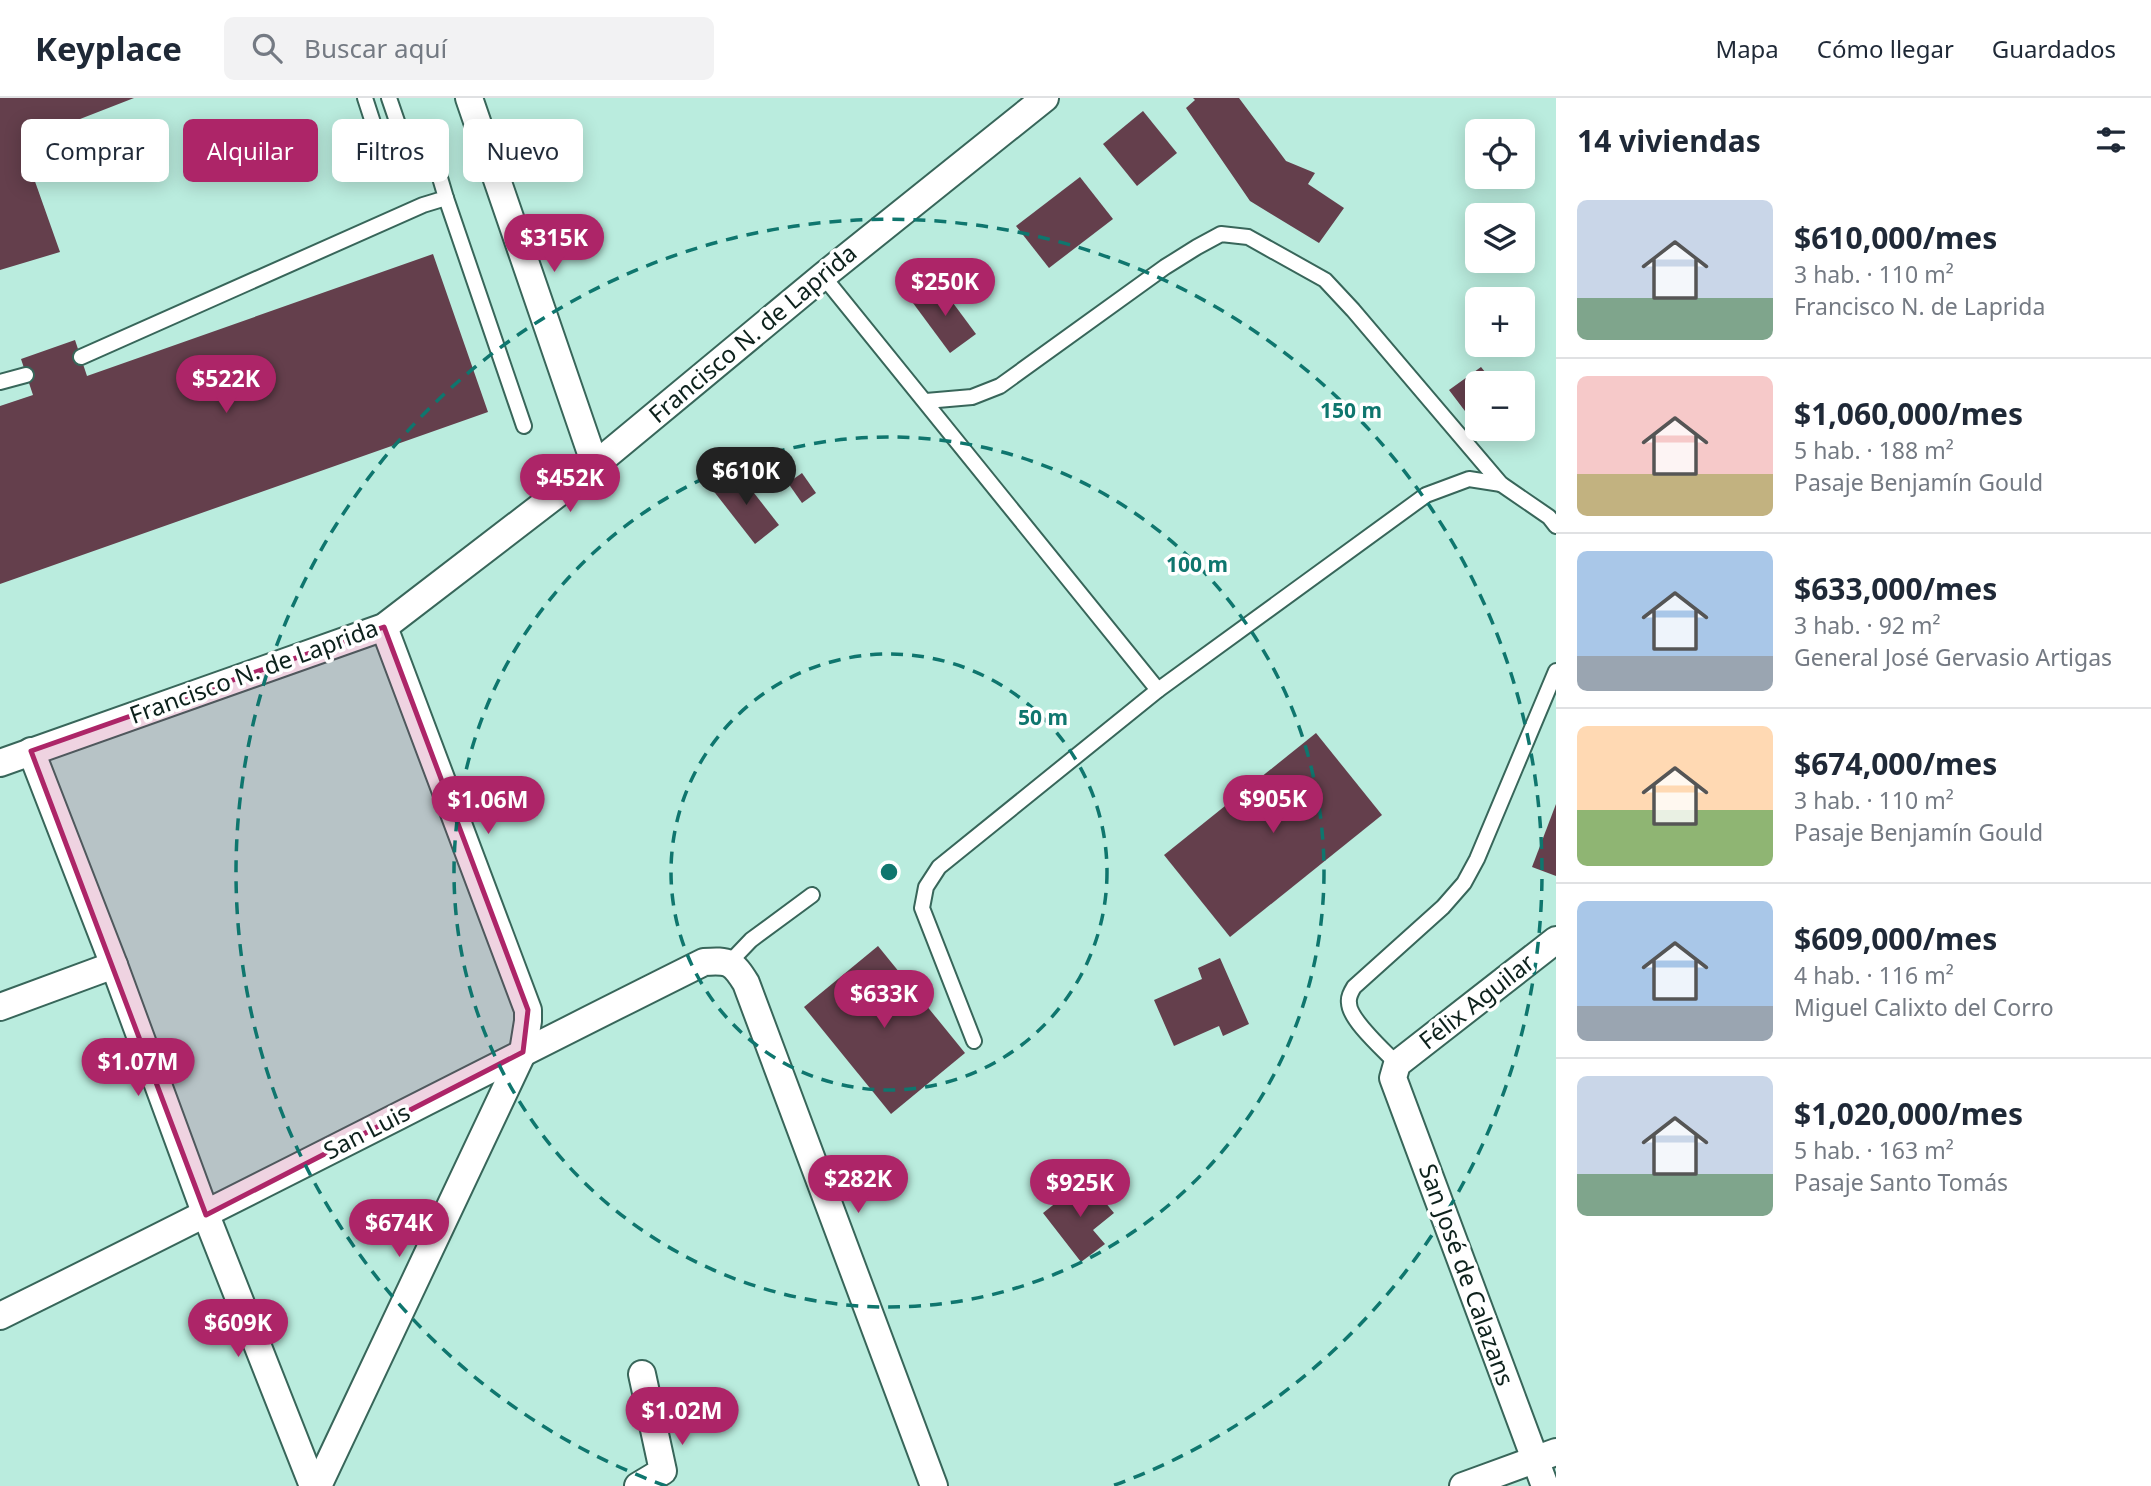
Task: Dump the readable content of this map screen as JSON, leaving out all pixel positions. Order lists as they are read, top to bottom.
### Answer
{
  "streets": {
    "street": [
      "Francisco N. de Laprida",
      "Félix Aguilar",
      "San Luis",
      "San José de Calazans"
    ]
  },
  "crossings": [
    ["Félix Aguilar", "San José de Calazans"]
  ],
  "page": {
    "header": "Keyplace",
    "search": "Buscar aquí",
    "nav": ["Mapa", "Cómo llegar", "Guardados"],
    "heading": "14 viviendas",
    "map_buttons": ["+", "−"],
    "chip": [
      "Comprar",
      "Alquilar",
      "Filtros",
      "Nuevo"
    ],
    "list": [
      {
        "name": "$610,000/mes",
        "note": "3 hab. · 110 m² · Francisco N. de Laprida"
      },
      {
        "name": "$1,060,000/mes",
        "note": "5 hab. · 188 m² · Pasaje Benjamín Gould"
      },
      {
        "name": "$633,000/mes",
        "note": "3 hab. · 92 m² · General José Gervasio Artigas"
      },
      {
        "name": "$674,000/mes",
        "note": "3 hab. · 110 m² · Pasaje Benjamín Gould"
      },
      {
        "name": "$609,000/mes",
        "note": "4 hab. · 116 m² · Miguel Calixto del Corro"
      },
      {
        "name": "$1,020,000/mes",
        "note": "5 hab. · 163 m² · Pasaje Santo Tomás"
      }
    ],
    "price": [
      "$315K",
      "$250K",
      "$522K",
      "$610K",
      "$452K",
      "$905K",
      "$1.06M",
      "$633K",
      "$1.07M",
      "$282K",
      "$925K",
      "$674K",
      "$609K",
      "$1.02M"
    ]
  },
  "rings": ["150 m", "100 m", "50 m"]
}
